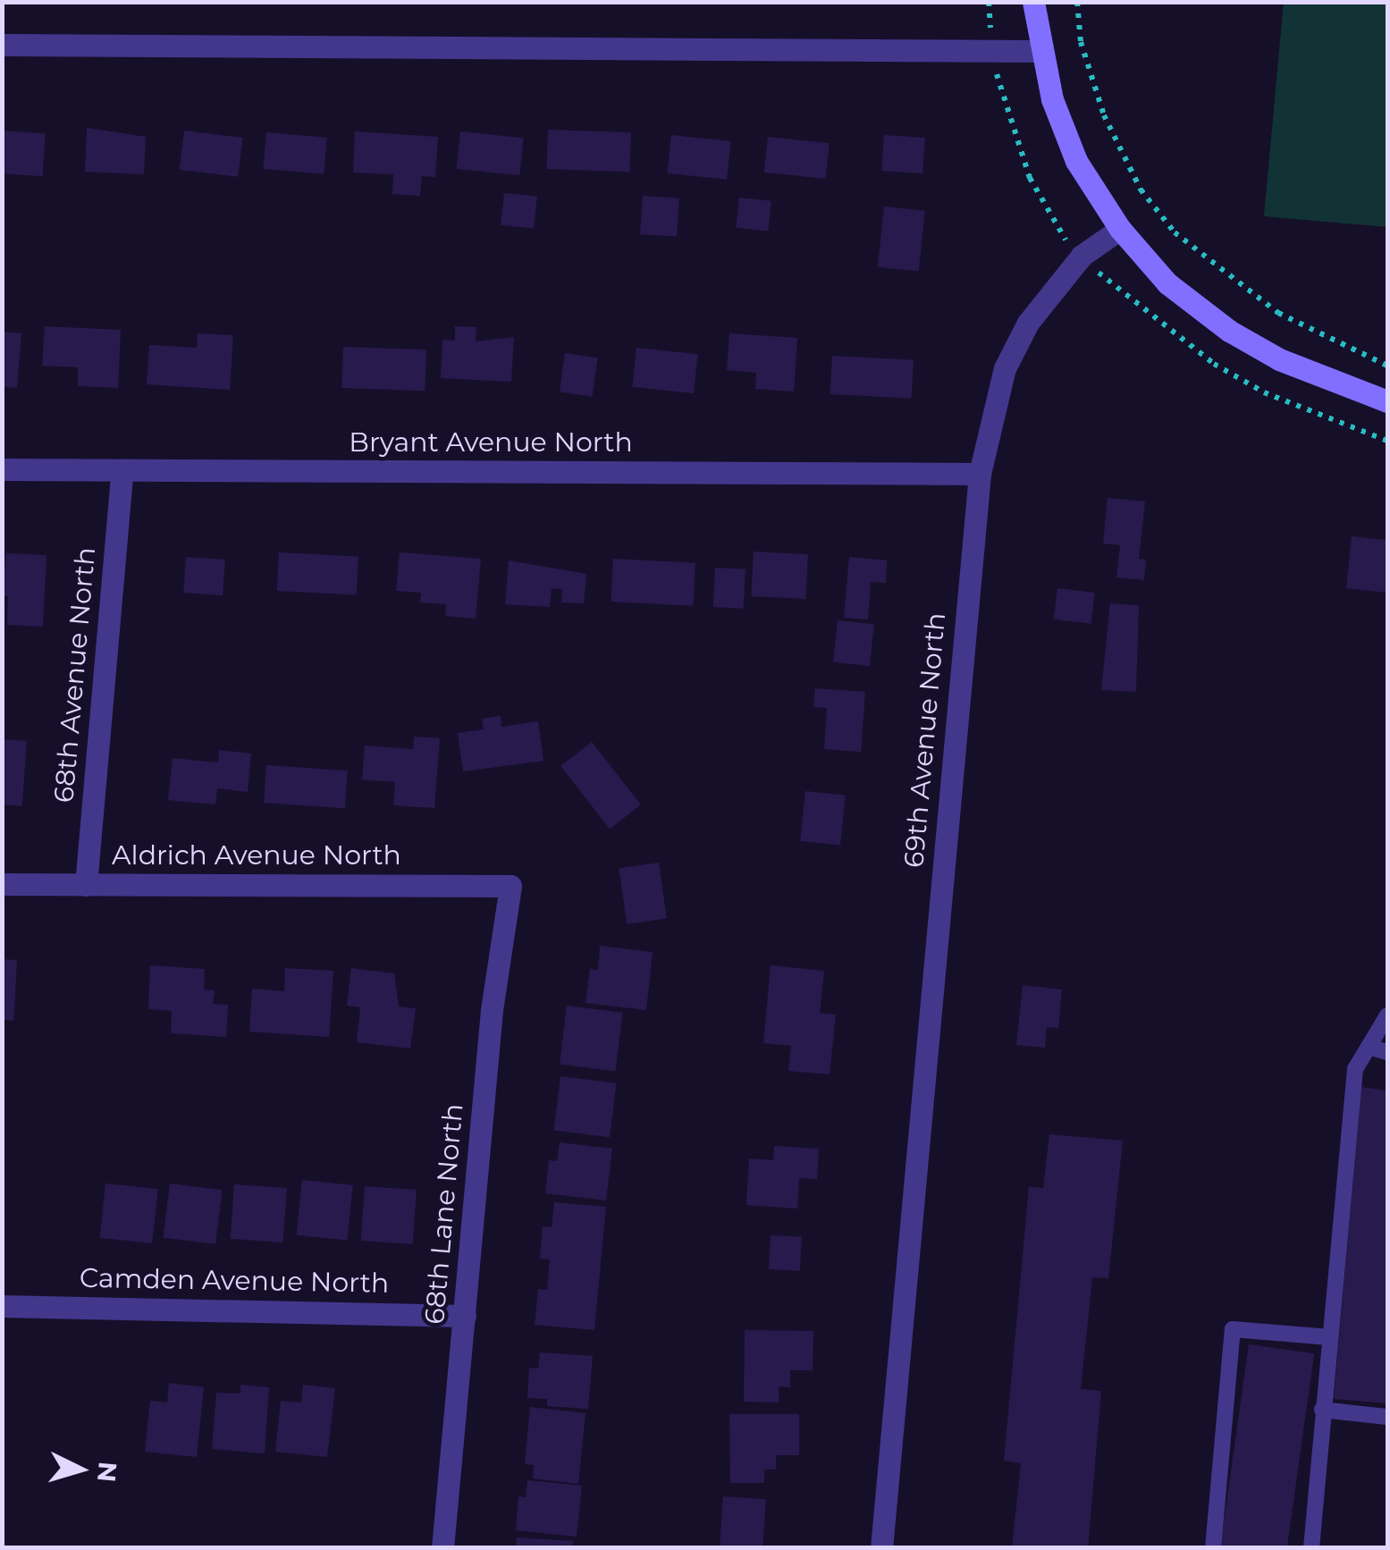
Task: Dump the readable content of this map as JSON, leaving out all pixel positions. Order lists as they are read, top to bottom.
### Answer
{
  "streets": {
    "street": [
      "Bryant Avenue North",
      "68th Avenue North",
      "69th Avenue North",
      "Aldrich Avenue North",
      "68th Lane North",
      "Camden Avenue North"
    ]
  },
  "crossings": [
    ["Bryant Avenue North", "68th Avenue North"],
    ["Bryant Avenue North", "69th Avenue North"],
    ["68th Avenue North", "Aldrich Avenue North"],
    ["Aldrich Avenue North", "68th Lane North"],
    ["68th Lane North", "Camden Avenue North"]
  ],
  "north": "right"
}
